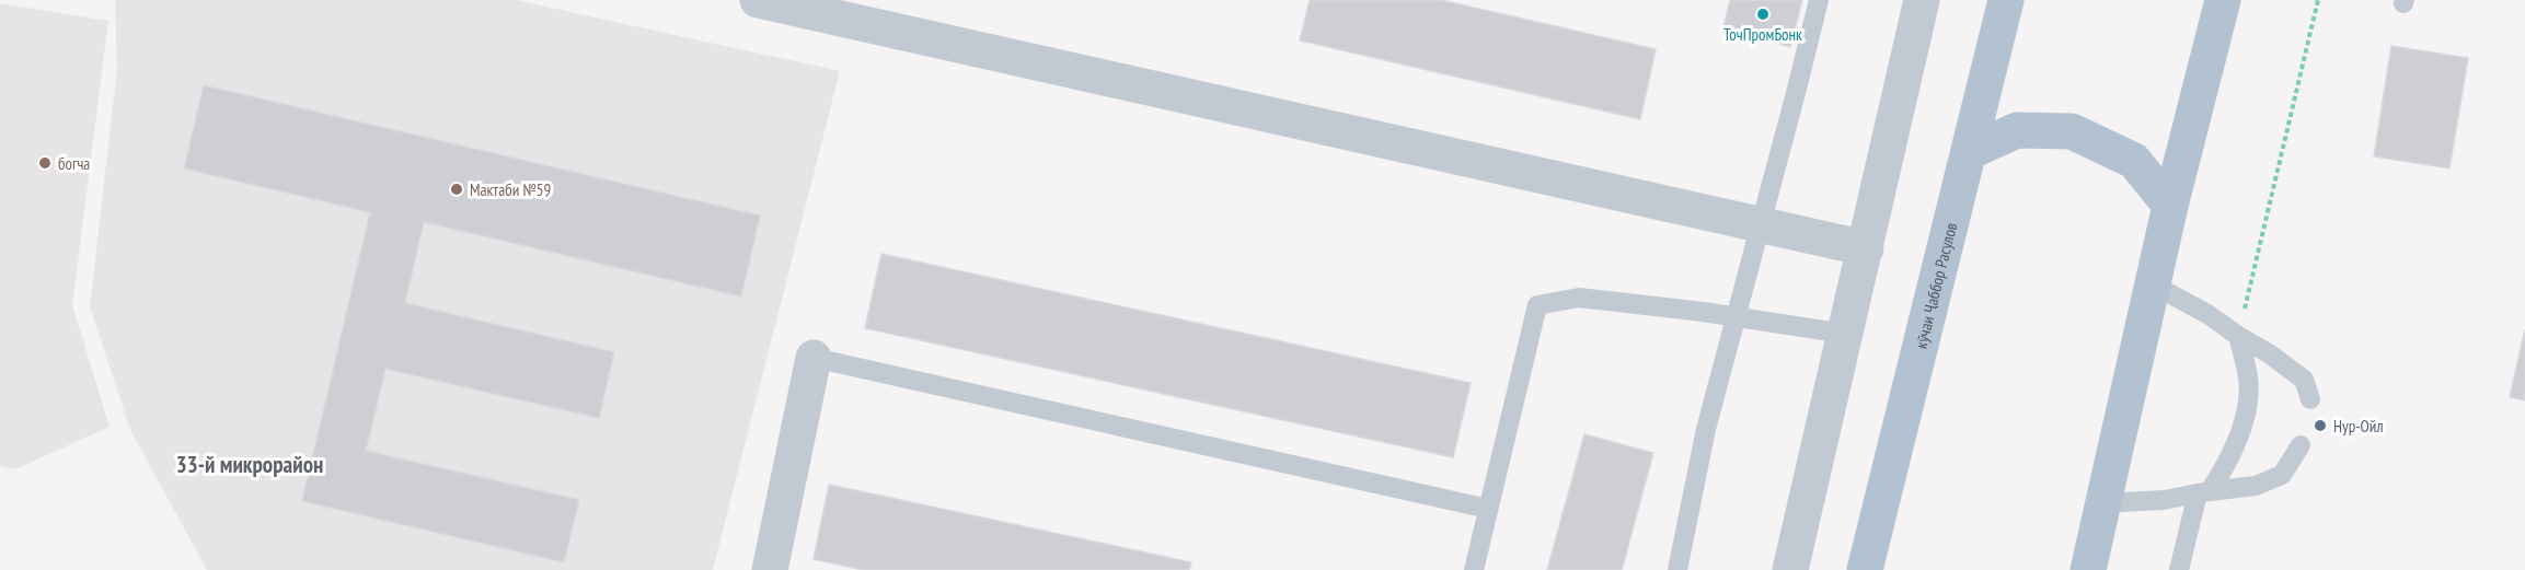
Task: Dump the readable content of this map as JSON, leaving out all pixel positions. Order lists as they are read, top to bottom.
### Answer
{
  "streets": {
    "main road": ["кӯчаи Ҷаббор Расулов"]
  },
  "districts": ["33-й микрорайон"],
  "places": [
    "ТочПромБонк",
    "богча",
    "Мактаби №59",
    "Нур-Ойл"
  ]
}
